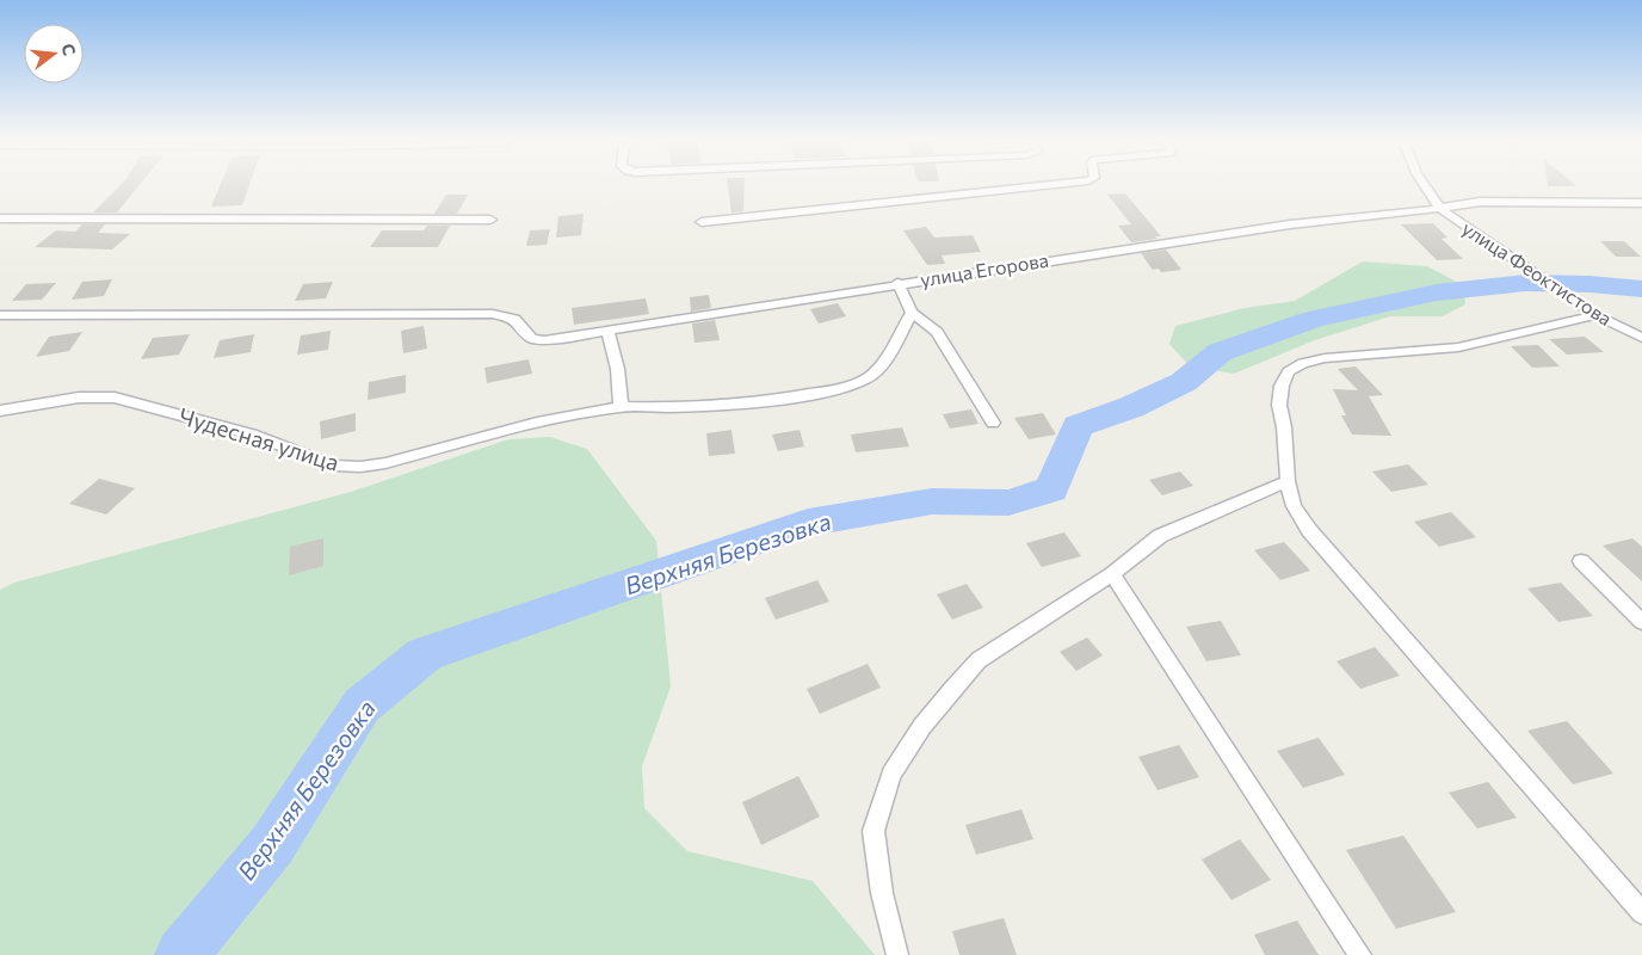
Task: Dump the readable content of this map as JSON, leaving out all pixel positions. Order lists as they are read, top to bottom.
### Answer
{
  "streets": {
    "street": ["улица Егорова", "улица Феоктистова", "Чудесная улица"]
  },
  "crossings": [
    ["улица Егорова", "улица Феоктистова"]
  ],
  "water": ["Верхняя Березовка"],
  "north": "right"
}
